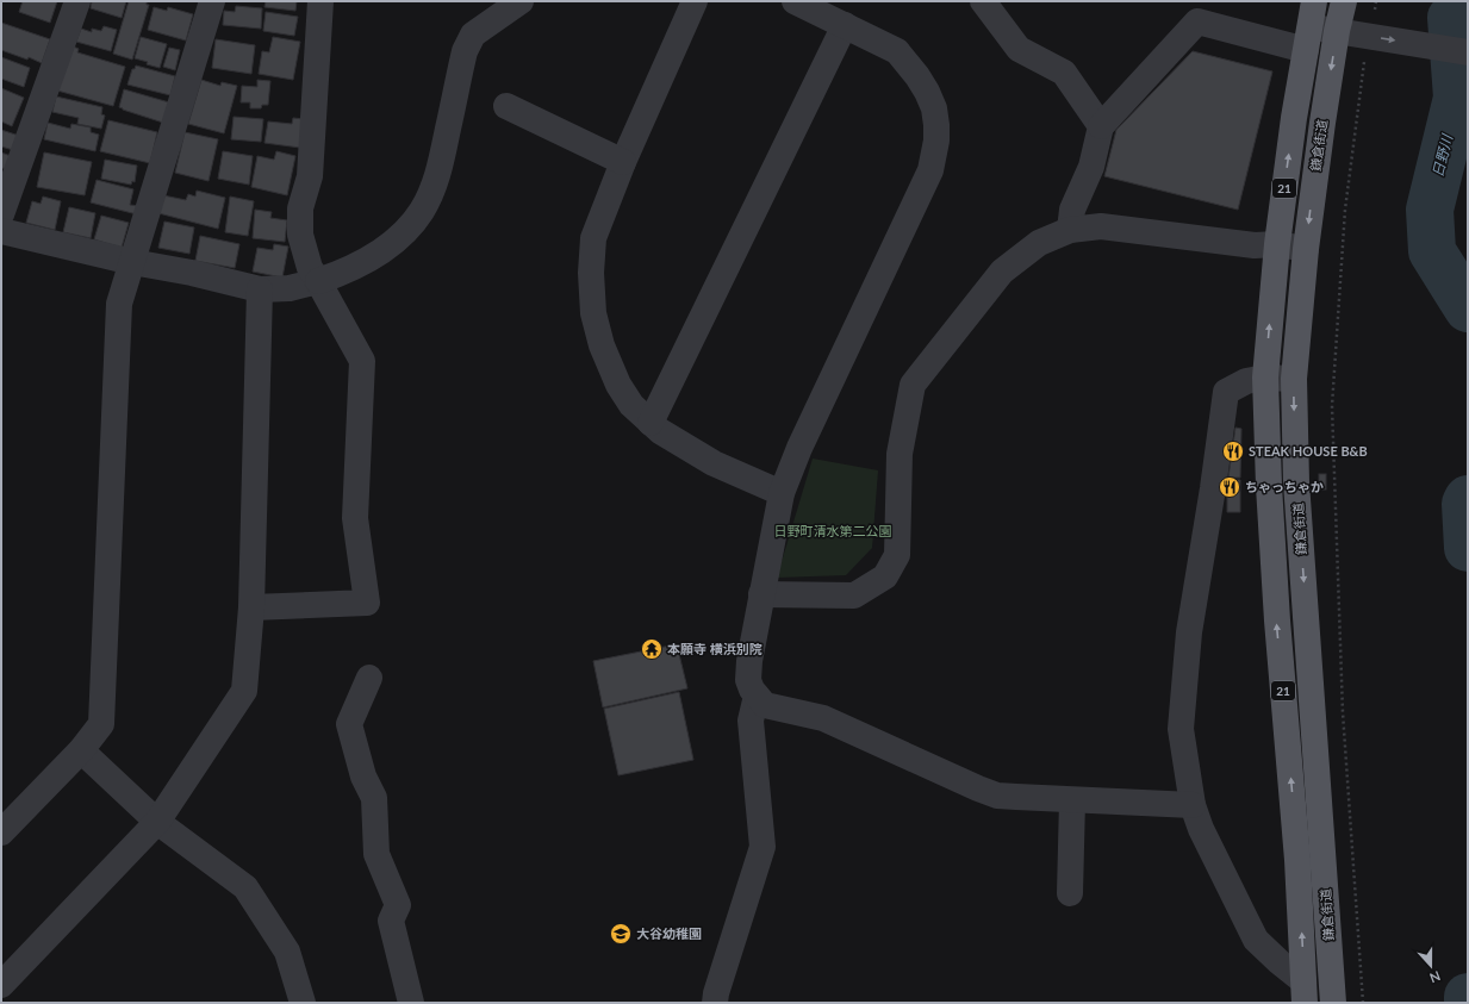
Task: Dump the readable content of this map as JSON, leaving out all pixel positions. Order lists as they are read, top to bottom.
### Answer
{
  "streets": {
    "main road": ["鎌倉街道", "21"]
  },
  "water": ["日野川"],
  "parks": ["日野町清水第二公園"],
  "places": {
    "restaurant": ["STEAK HOUSE B&B", "ちゃっちゃか"],
    "temple": ["本願寺 横浜別院"],
    "school or university": ["大谷幼稚園"]
  },
  "north": "bottom"
}
